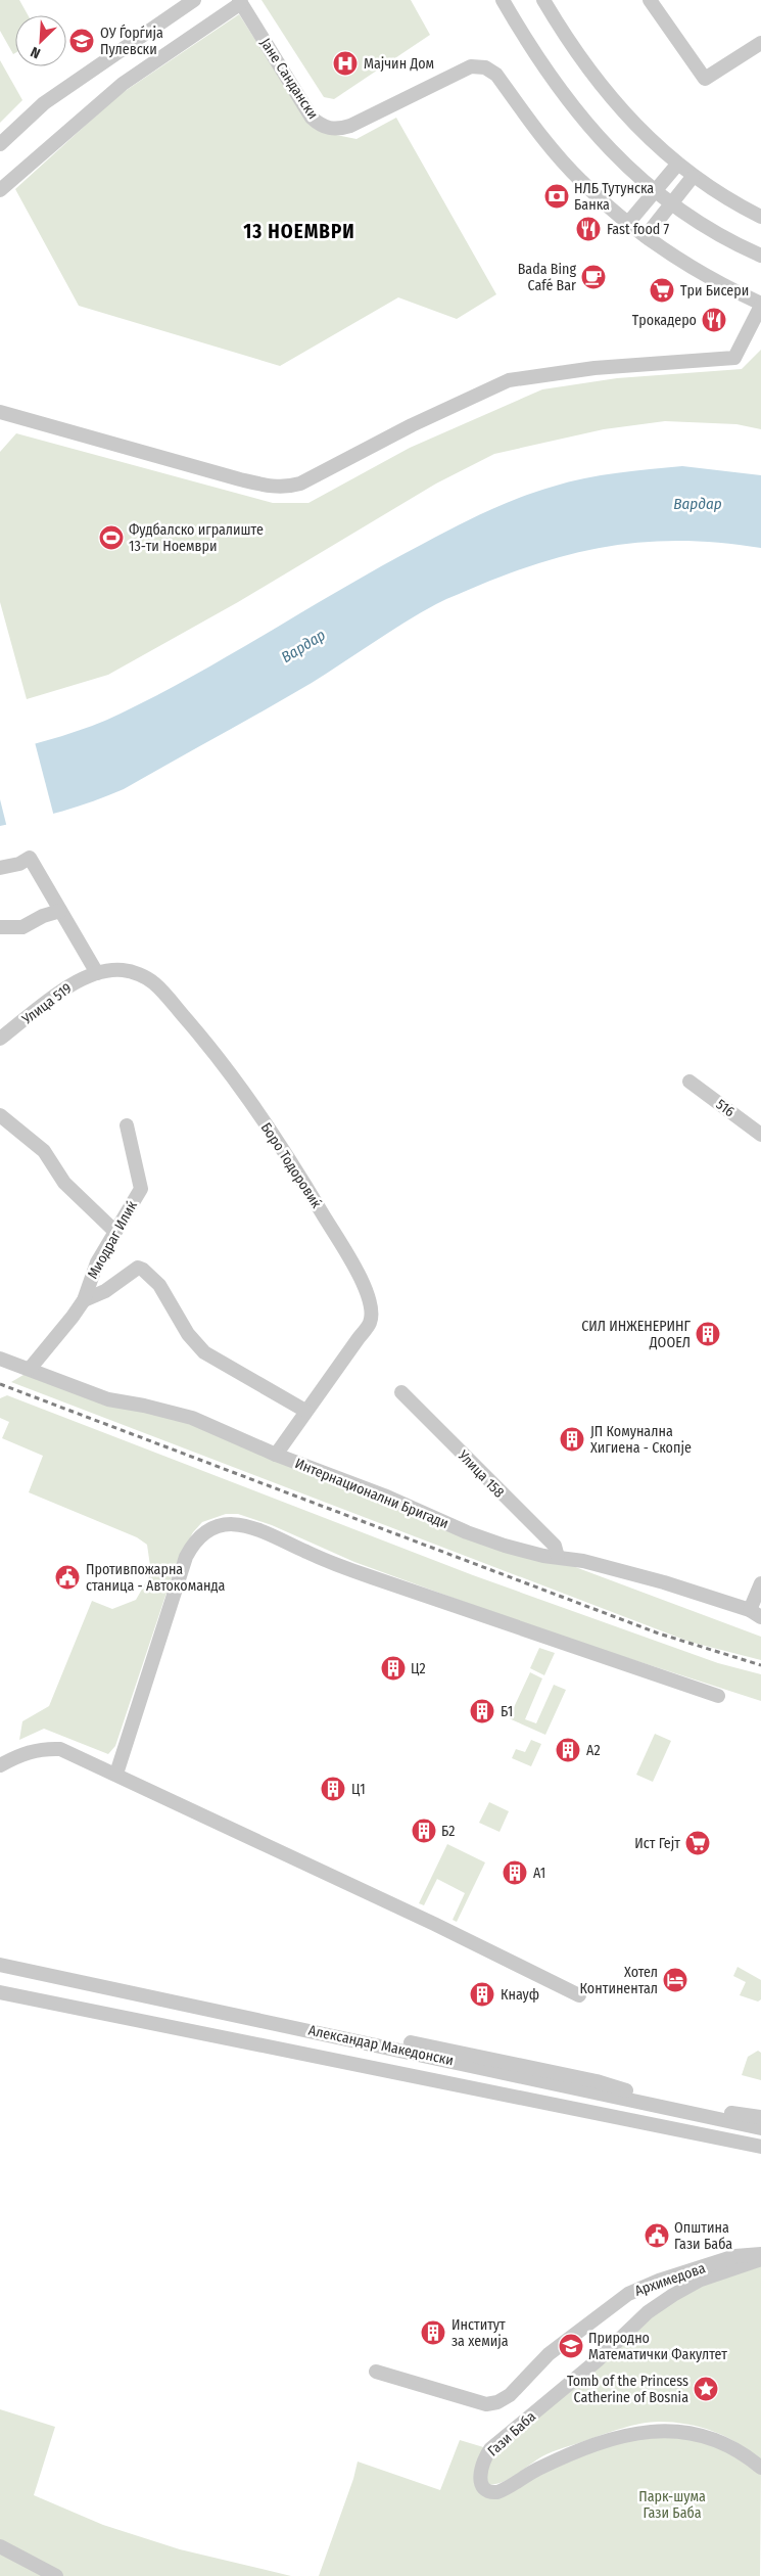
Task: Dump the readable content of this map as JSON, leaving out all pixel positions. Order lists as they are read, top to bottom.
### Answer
{
  "streets": {
    "street": [
      "Јане Сандански",
      "Улица 519",
      "516",
      "Боро Тодоровиќ",
      "Миодраг Илиќ",
      "Улица 158",
      "Интернационални Бригади",
      "Александар Македонски",
      "Архимедова",
      "Гази Баба"
    ]
  },
  "crossings": [
    ["Улица 519", "Боро Тодоровиќ"],
    ["Боро Тодоровиќ", "Интернационални Бригади"],
    ["Миодраг Илиќ", "Интернационални Бригади"],
    ["Улица 158", "Интернационални Бригади"]
  ],
  "districts": ["13 НОЕМВРИ"],
  "water": ["Вардар"],
  "parks": ["Парк-шума Гази Баба"],
  "places": {
    "school or university": ["ОУ Ѓорѓија Пулевски", "Природно Математички Факултет"],
    "hospital": ["Мајчин Дом"],
    "bank": ["НЛБ Тутунска Банка"],
    "restaurant": ["Fast food 7", "Трокадеро"],
    "cafe": ["Bada Bing Café Bar"],
    "supermarket": ["Три Бисери", "Ист Гејт"],
    "sports": ["Фудбалско игралиште 13-ти Ноември"],
    "building": [
      "СИЛ ИНЖЕНЕРИНГ ДООЕЛ",
      "ЈП Комунална Хигиена - Скопје",
      "Ц2",
      "Б1",
      "А2",
      "Ц1",
      "Б2",
      "А1",
      "Кнауф",
      "Институт за хемија"
    ],
    "public building": ["Противпожарна станица - Автокоманда", "Општина Гази Баба"],
    "hotel": ["Хотел Континентал"],
    "place": ["Tomb of the Princess Catherine of Bosnia"]
  },
  "north": "bottom left"
}
